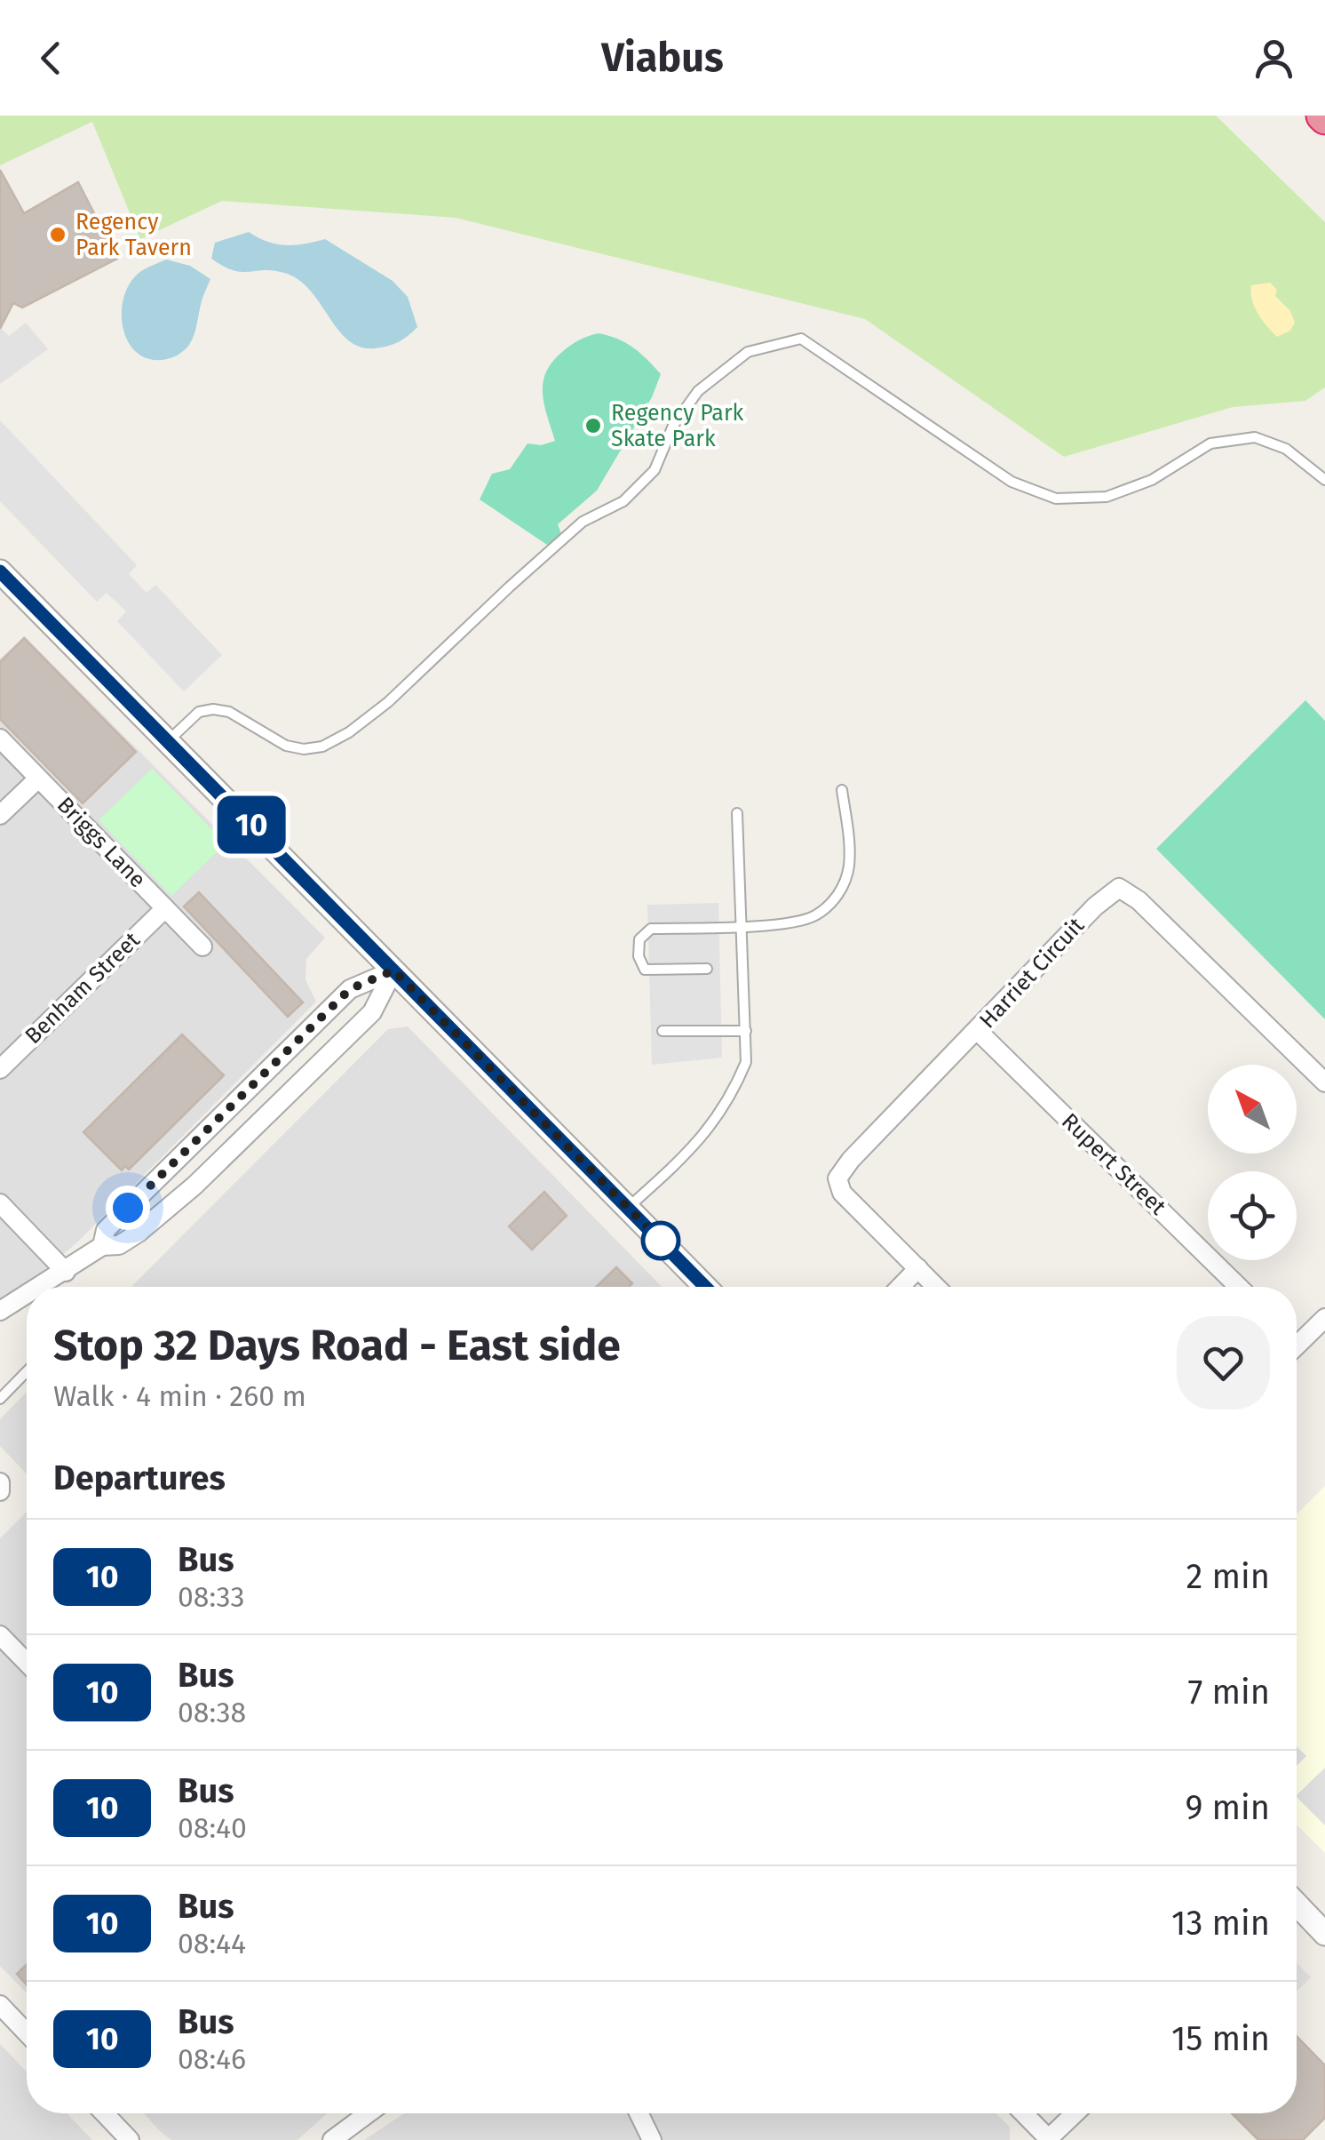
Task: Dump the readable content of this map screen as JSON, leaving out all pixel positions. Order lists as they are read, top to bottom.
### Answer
{
  "streets": {
    "street": [
      "Briggs Lane",
      "Harriet Circuit",
      "Benham Street",
      "Rupert Street"
    ]
  },
  "crossings": [
    ["Briggs Lane", "Benham Street"],
    ["Harriet Circuit", "Rupert Street"]
  ],
  "places": ["Regency Park Tavern", "Regency Park Skate Park"],
  "lines": ["bus line 10"],
  "north": "top left",
  "page": {
    "header": "Viabus",
    "on_map": "10",
    "heading": [
      ["Stop 32 Days Road - East side", "Walk · 4 min · 260 m"],
      "Departures"
    ],
    "list": [
      {
        "mark": "10",
        "name": "Bus",
        "note": "08:33",
        "value": "2 min"
      },
      {
        "mark": "10",
        "name": "Bus",
        "note": "08:38",
        "value": "7 min"
      },
      {
        "mark": "10",
        "name": "Bus",
        "note": "08:40",
        "value": "9 min"
      },
      {
        "mark": "10",
        "name": "Bus",
        "note": "08:44",
        "value": "13 min"
      },
      {
        "mark": "10",
        "name": "Bus",
        "note": "08:46",
        "value": "15 min"
      }
    ]
  }
}
